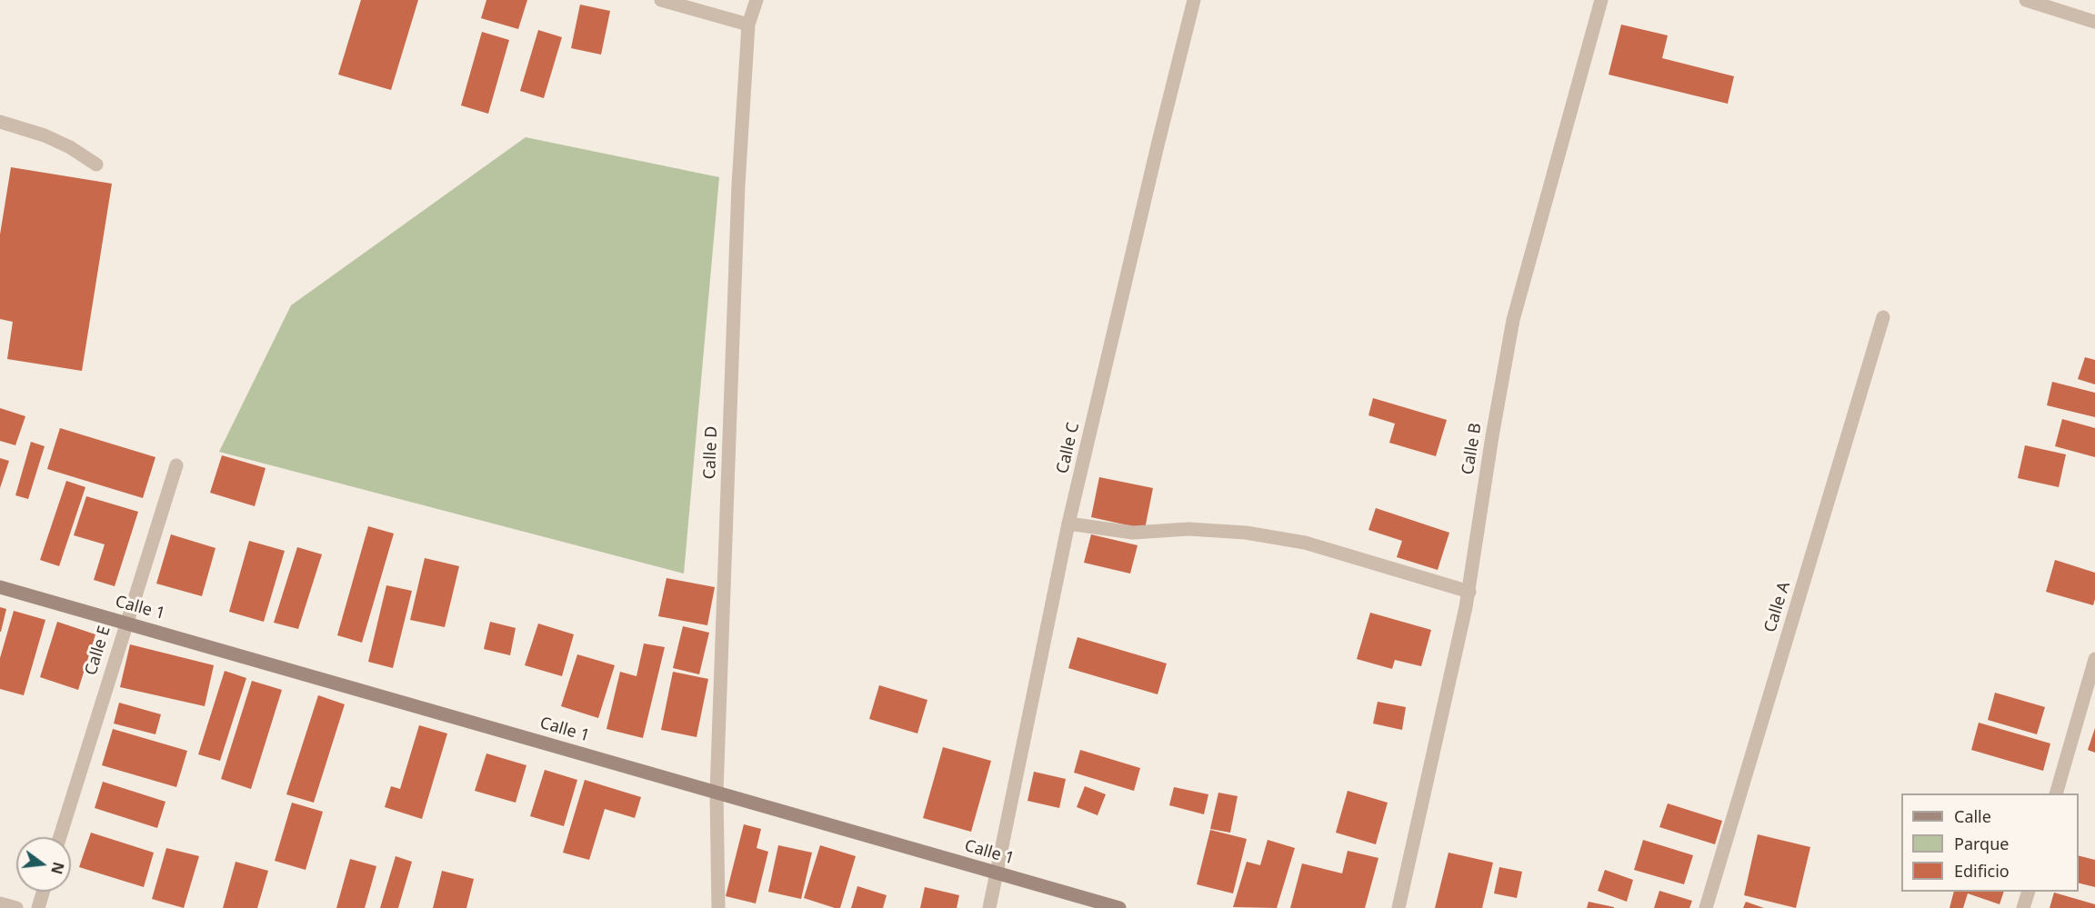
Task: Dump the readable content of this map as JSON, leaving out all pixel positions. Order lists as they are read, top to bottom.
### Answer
{
  "streets": {
    "street": [
      "Calle C",
      "Calle B",
      "Calle D",
      "Calle A",
      "Calle 1",
      "Calle E"
    ]
  },
  "crossings": [
    ["Calle C", "Calle 1"],
    ["Calle D", "Calle 1"],
    ["Calle 1", "Calle E"]
  ],
  "legend": ["Calle", "Parque", "Edificio"],
  "north": "right"
}
